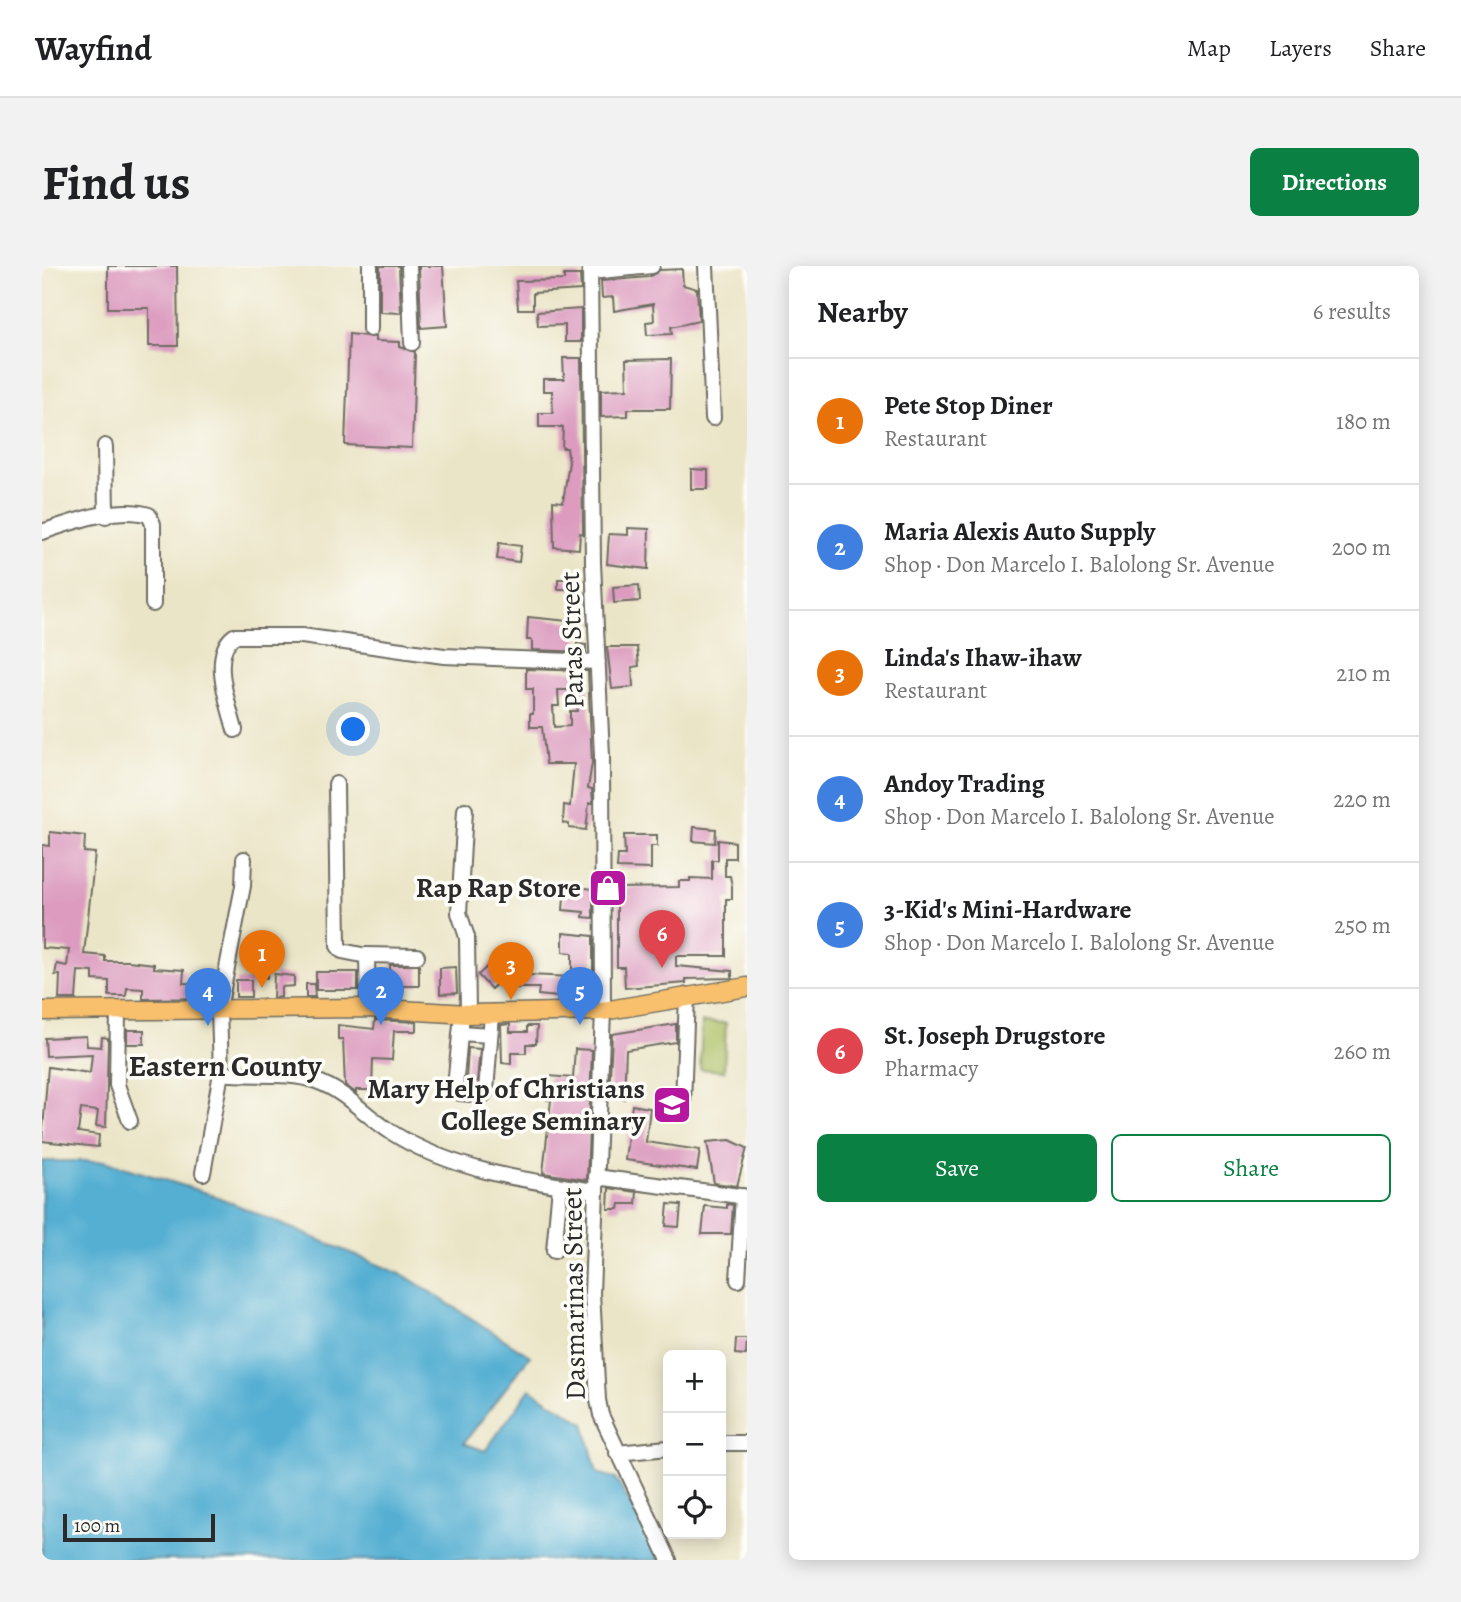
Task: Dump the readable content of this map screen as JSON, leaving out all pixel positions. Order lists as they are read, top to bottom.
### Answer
{
  "streets": {
    "street": ["Paras Street", "Dasmarinas Street"]
  },
  "crossings": [
    ["Paras Street", "Dasmarinas Street"]
  ],
  "districts": ["Eastern County"],
  "places": {
    "shop": ["Rap Rap Store"],
    "school or university": ["Mary Help of Christians College Seminary"]
  },
  "scale_bar": "100 m",
  "page": {
    "header": "Wayfind",
    "nav": ["Map", "Layers", "Share"],
    "buttons": [
      "Directions",
      ["Save", "Share"]
    ],
    "title": "Find us",
    "heading": ["Nearby", "6 results"],
    "list": [
      {
        "mark": "1",
        "name": "Pete Stop Diner",
        "note": "Restaurant",
        "value": "180 m"
      },
      {
        "mark": "2",
        "name": "Maria Alexis Auto Supply",
        "note": "Shop · Don Marcelo I. Balolong Sr. Avenue",
        "value": "200 m"
      },
      {
        "mark": "3",
        "name": "Linda's Ihaw-ihaw",
        "note": "Restaurant",
        "value": "210 m"
      },
      {
        "mark": "4",
        "name": "Andoy Trading",
        "note": "Shop · Don Marcelo I. Balolong Sr. Avenue",
        "value": "220 m"
      },
      {
        "mark": "5",
        "name": "3-Kid's Mini-Hardware",
        "note": "Shop · Don Marcelo I. Balolong Sr. Avenue",
        "value": "250 m"
      },
      {
        "mark": "6",
        "name": "St. Joseph Drugstore",
        "note": "Pharmacy",
        "value": "260 m"
      }
    ],
    "pins": [
      "6",
      "1",
      "3",
      "2",
      "5",
      "4"
    ],
    "map_buttons": ["+", "−"],
    "scale": "100 m"
  }
}
